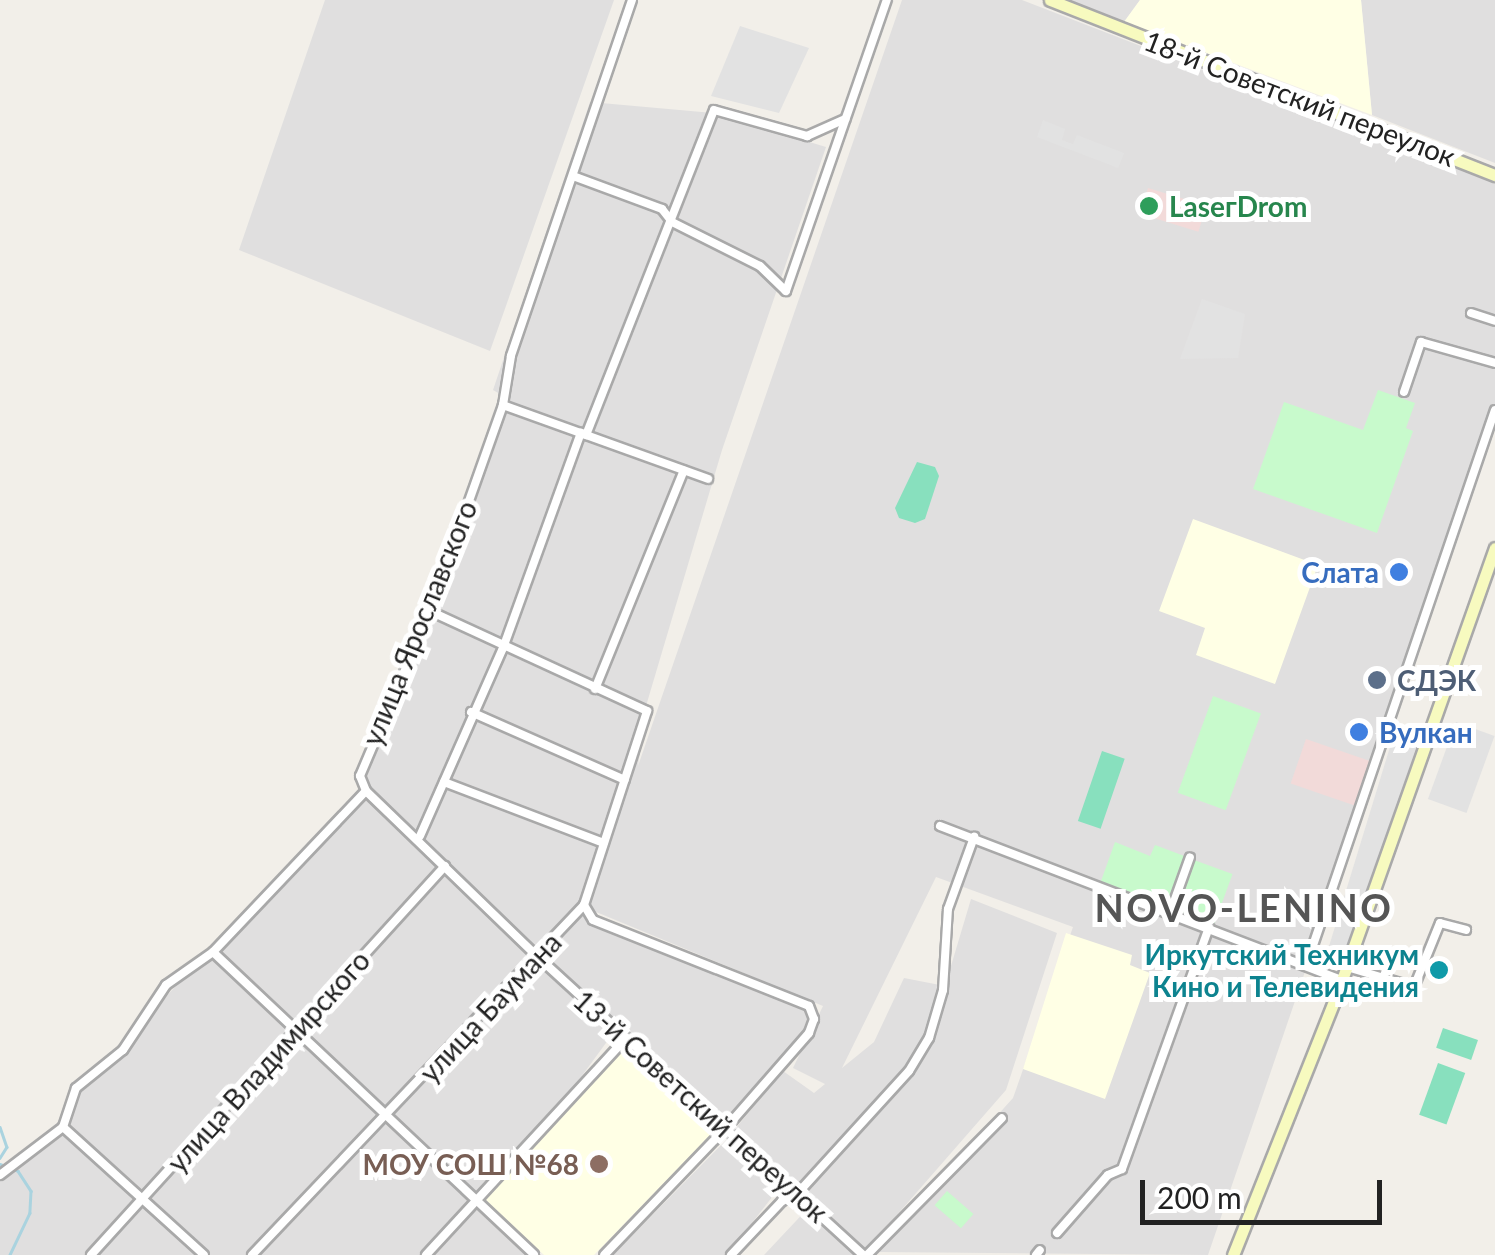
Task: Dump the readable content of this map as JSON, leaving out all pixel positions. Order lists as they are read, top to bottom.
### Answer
{
  "streets": {
    "main road": ["18-й Советский переулок"],
    "street": [
      "улица Ярославского",
      "улица Баумана",
      "улица Владимирского",
      "13-й Советский переулок"
    ]
  },
  "crossings": [
    ["улица Ярославского", "13-й Советский переулок"],
    ["улица Баумана", "13-й Советский переулок"],
    ["улица Владимирского", "13-й Советский переулок"]
  ],
  "districts": ["NOVO-LENINO"],
  "places": [
    "LaseгDrom",
    "Слата",
    "СДЭК",
    "Вулкан",
    "Иркутский Техникум Кино и Телевидения",
    "МОУ СОШ №68"
  ],
  "scale_bar": "200 m"
}
